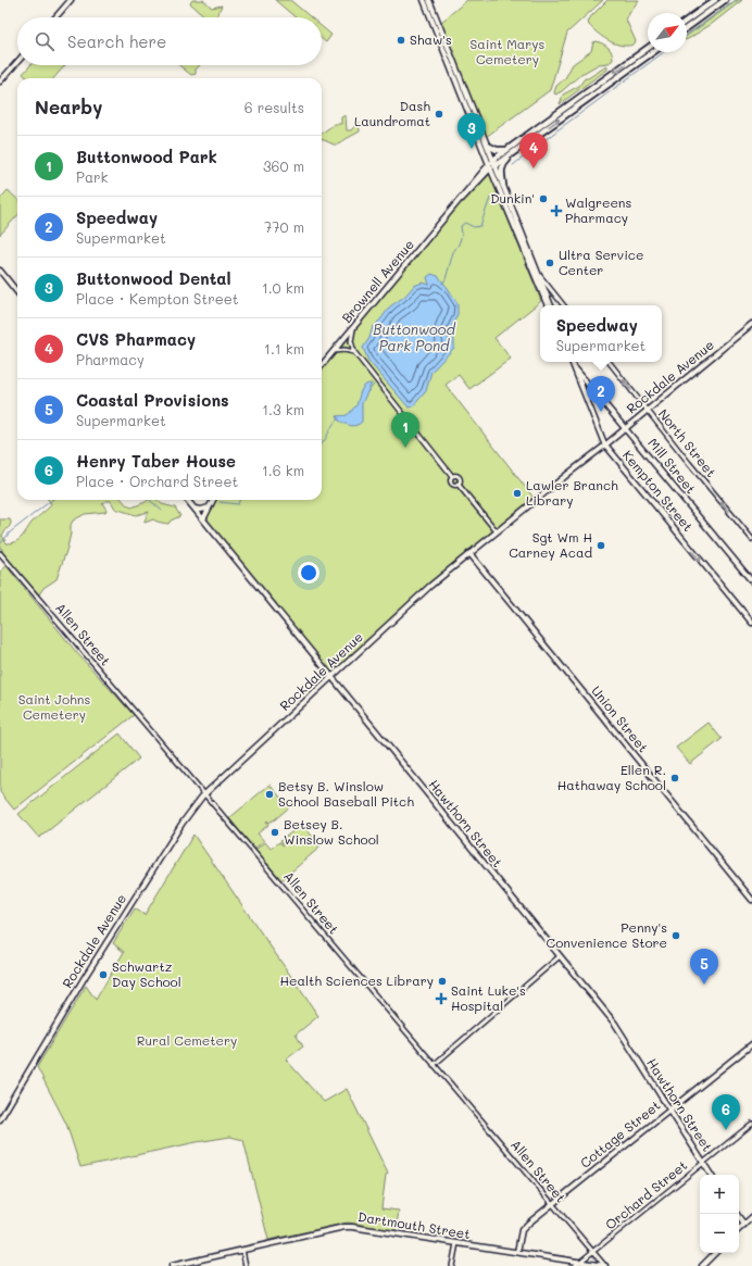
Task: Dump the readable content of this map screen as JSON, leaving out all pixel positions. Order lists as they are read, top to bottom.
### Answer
{
  "streets": {
    "main road": [
      "Brownell Avenue",
      "Rockdale Avenue",
      "Mill Street",
      "Kempton Street",
      "Union Street",
      "Hawthorn Street",
      "Cottage Street",
      "Dartmouth Street"
    ],
    "street": ["North Street", "Allen Street", "Orchard Street"]
  },
  "crossings": [
    ["Rockdale Avenue", "North Street"],
    ["Rockdale Avenue", "Mill Street"],
    ["Rockdale Avenue", "Kempton Street"],
    ["Rockdale Avenue", "Allen Street"],
    ["Rockdale Avenue", "Union Street"],
    ["Rockdale Avenue", "Hawthorn Street"],
    ["Mill Street", "Kempton Street"],
    ["Allen Street", "Cottage Street"],
    ["Allen Street", "Orchard Street"],
    ["Allen Street", "Dartmouth Street"],
    ["Hawthorn Street", "Cottage Street"],
    ["Hawthorn Street", "Orchard Street"],
    ["Cottage Street", "Dartmouth Street"],
    ["Orchard Street", "Dartmouth Street"]
  ],
  "one_way": ["North Street", "Kempton Street"],
  "water": ["Buttonwood Park Pond"],
  "parks": ["Saint Marys Cemetery", "Saint Johns Cemetery", "Rural Cemetery"],
  "places": {
    "other": [
      "Shaw's",
      "Dash Laundromat",
      "Dunkin'",
      "Ultra Service Center",
      "Lawler Branch Library",
      "Sgt Wm H Carney Acad",
      "Ellen R. Hathaway School",
      "Betsy B. Winslow School Baseball Pitch",
      "Betsey B. Winslow School",
      "Penny's Convenience Store",
      "Schwartz Day School",
      "Health Sciences Library"
    ],
    "health": ["Walgreens Pharmacy", "Saint Luke's Hospital"]
  },
  "north": "top right",
  "page": {
    "search": "Search here",
    "heading": ["Nearby", "6 results"],
    "pins": [
      "3",
      "4",
      "2",
      "1",
      "5",
      "6"
    ],
    "list": [
      {
        "mark": "1",
        "name": "Buttonwood Park",
        "note": "Park",
        "value": "360 m"
      },
      {
        "mark": "2",
        "name": "Speedway",
        "note": "Supermarket",
        "value": "770 m"
      },
      {
        "mark": "3",
        "name": "Buttonwood Dental",
        "note": "Place · Kempton Street",
        "value": "1.0 km"
      },
      {
        "mark": "4",
        "name": "CVS Pharmacy",
        "note": "Pharmacy",
        "value": "1.1 km"
      },
      {
        "mark": "5",
        "name": "Coastal Provisions",
        "note": "Supermarket",
        "value": "1.3 km"
      },
      {
        "mark": "6",
        "name": "Henry Taber House",
        "note": "Place · Orchard Street",
        "value": "1.6 km"
      }
    ],
    "popup": ["Speedway", "Supermarket"],
    "map_buttons": ["+", "−"]
  }
}
